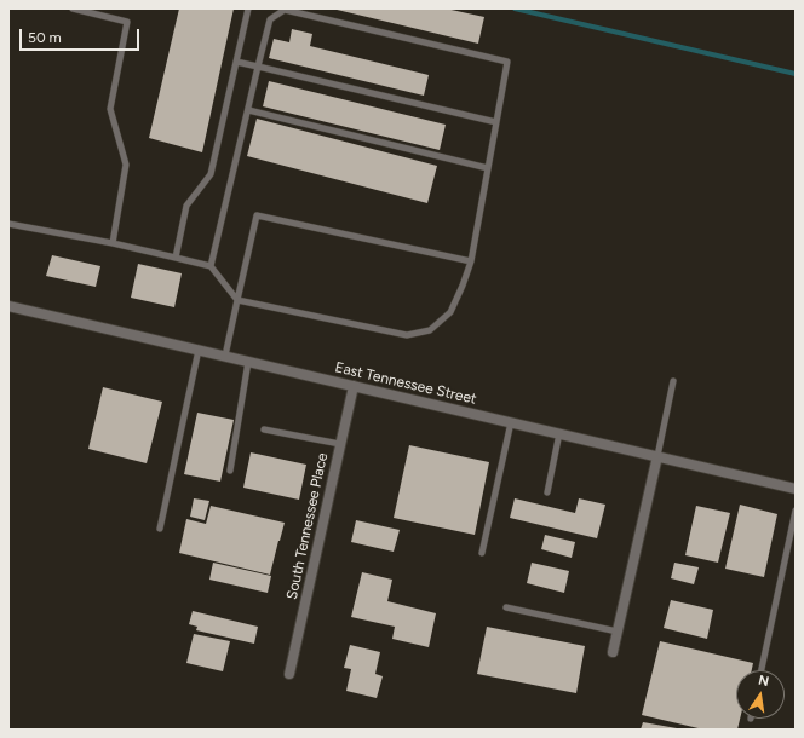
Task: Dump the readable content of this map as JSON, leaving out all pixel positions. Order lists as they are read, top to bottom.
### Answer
{
  "streets": {
    "street": ["East Tennessee Street", "South Tennessee Place"]
  },
  "crossings": [
    ["East Tennessee Street", "South Tennessee Place"]
  ],
  "scale_bar": "50 m",
  "north": "top"
}
